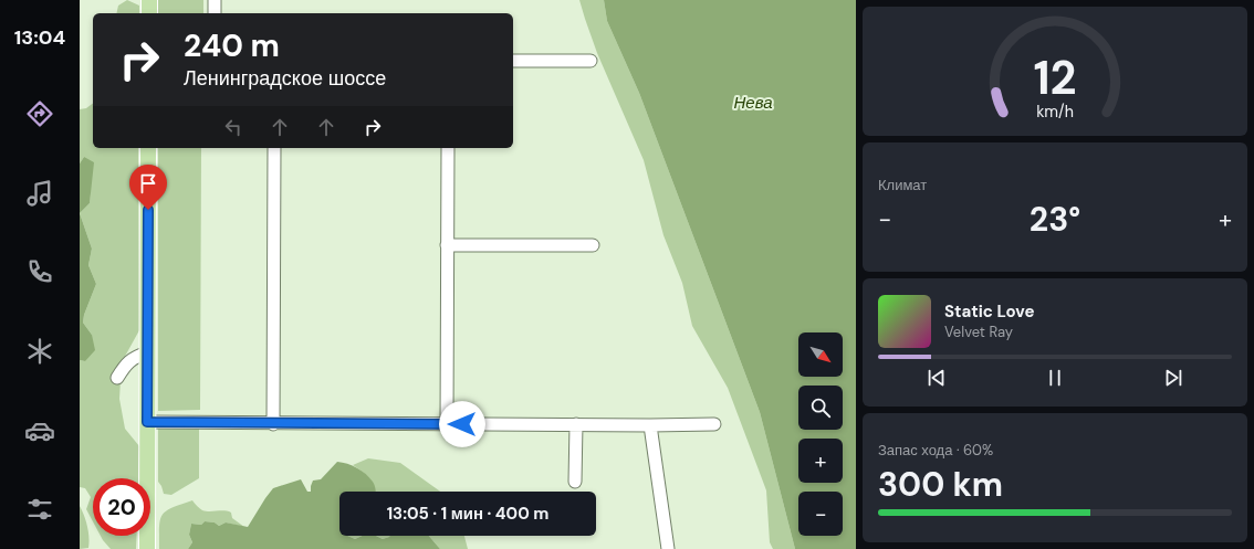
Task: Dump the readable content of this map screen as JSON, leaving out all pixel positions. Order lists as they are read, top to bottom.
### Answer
{
  "water": ["Нева"],
  "north": "bottom right",
  "page": {
    "tabs": "13:04",
    "turn": ["240 m", "Ленинградское шоссе"],
    "tile": [
      "Климат",
      ["Запас хода · 60%", "300 km"]
    ],
    "heat": ["−", "23°", "+"],
    "song": ["Static Love", "Velvet Ray"],
    "map_buttons": ["+", "−"],
    "limit": "20",
    "trip": "13:05 · 1 мин · 400 m",
    "gauge": ["12", "km/h"]
  }
}
